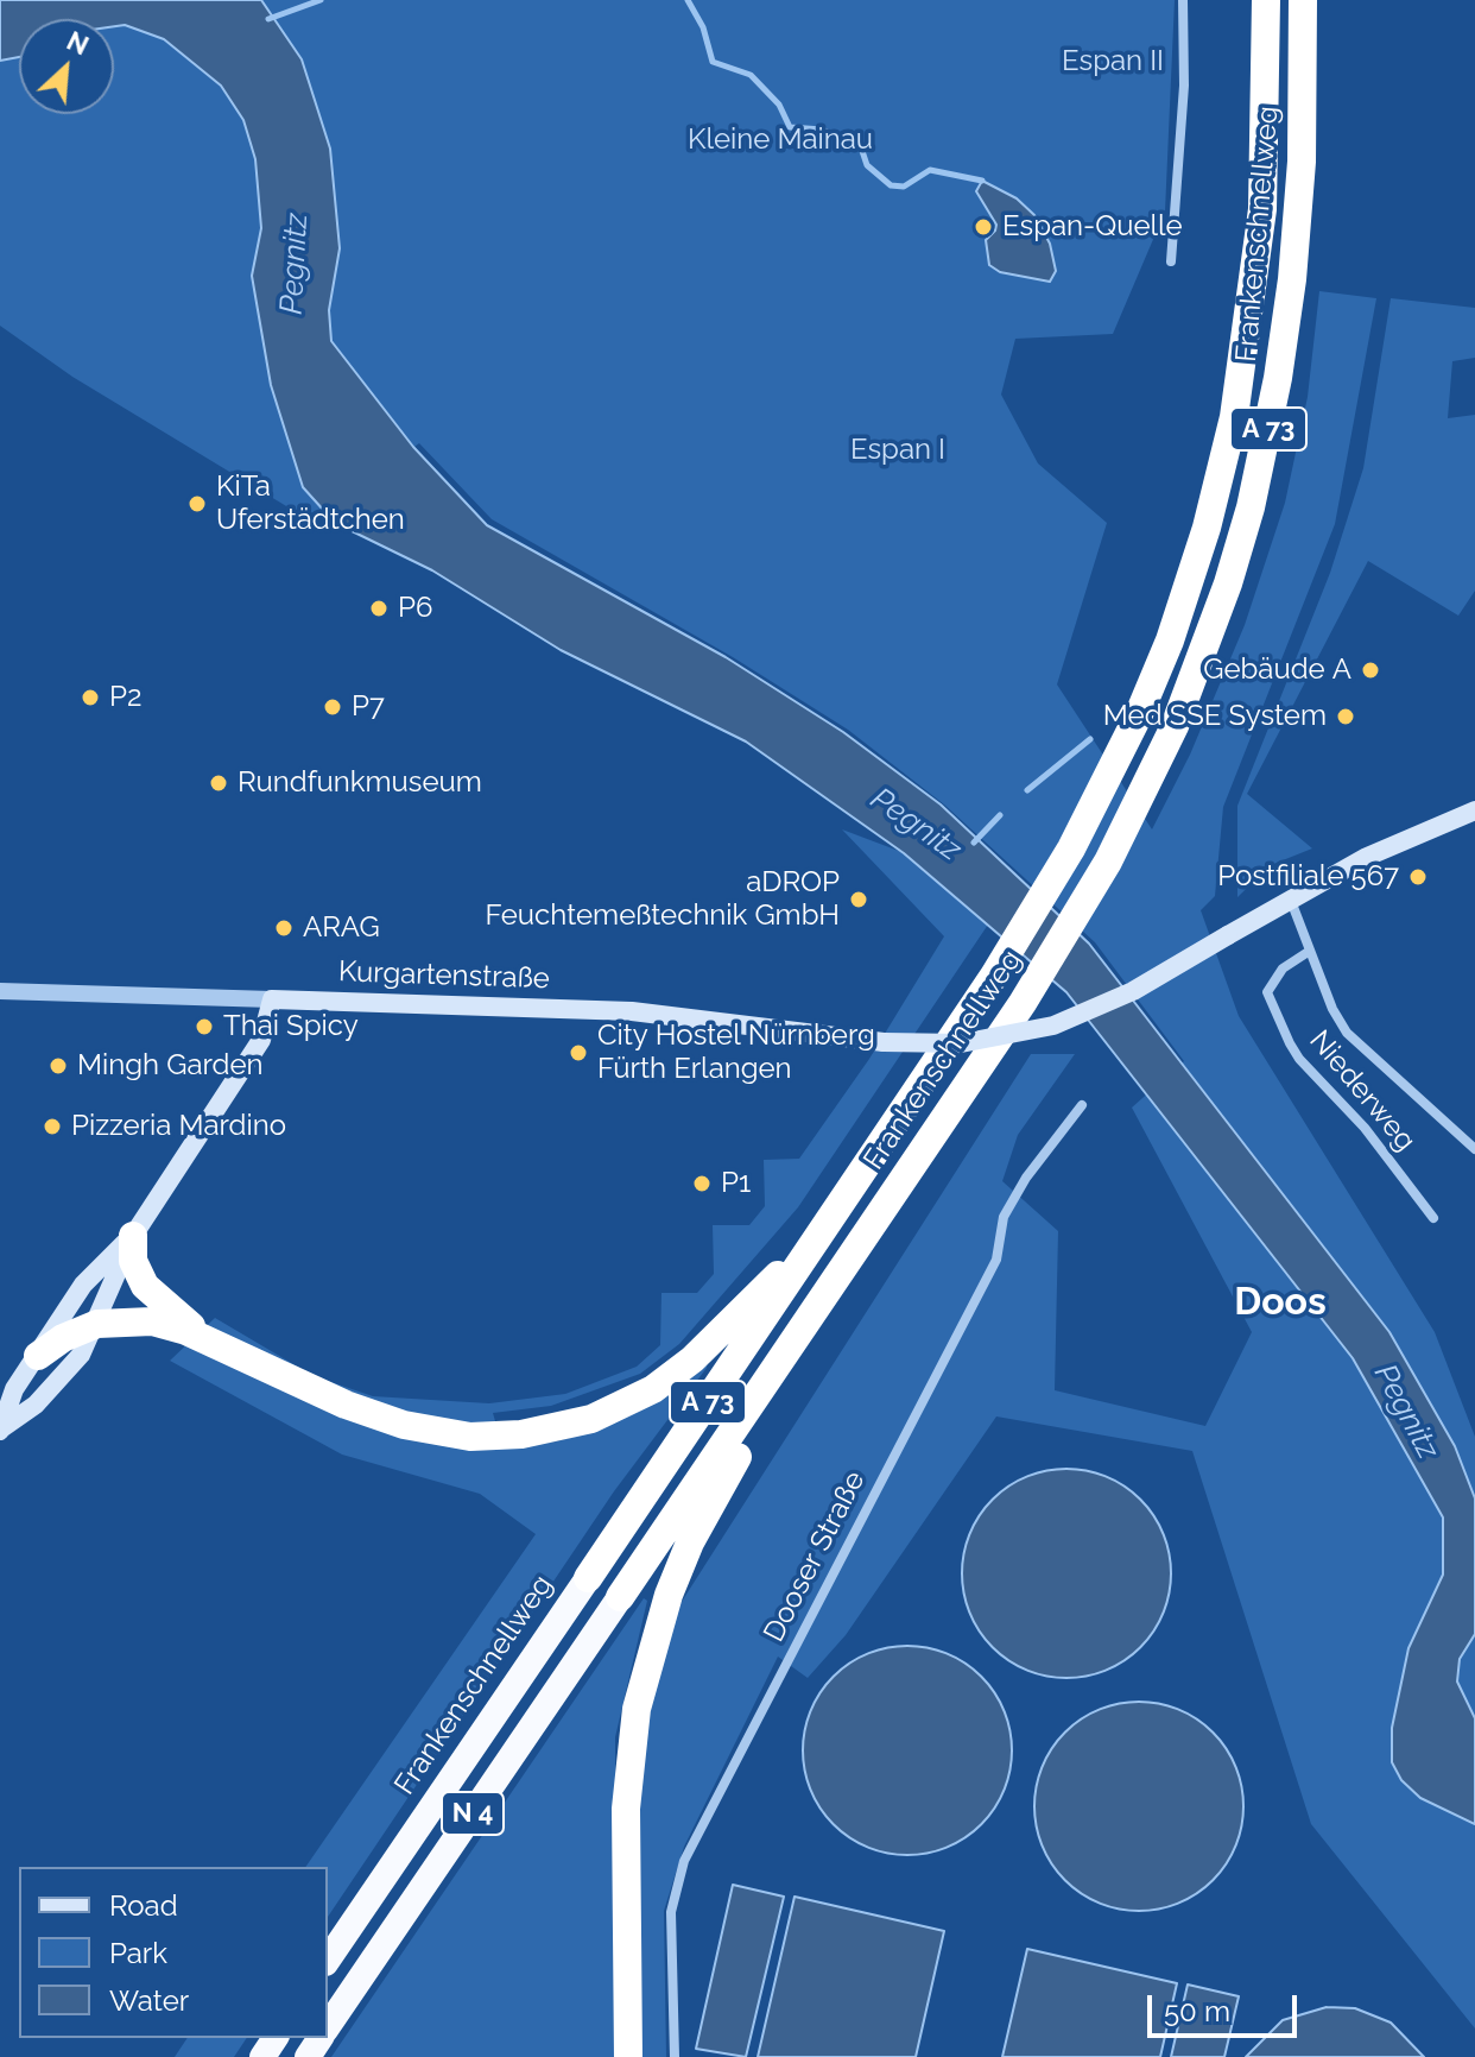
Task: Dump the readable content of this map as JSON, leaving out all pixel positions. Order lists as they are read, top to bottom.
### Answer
{
  "streets": {
    "highway": ["Frankenschnellweg", "A 73", "N 4"],
    "main road": ["Kurgartenstraße"],
    "street": ["Niederweg", "Dooser Straße"]
  },
  "districts": ["Doos"],
  "water": ["Pegnitz"],
  "parks": ["Espan II", "Kleine Mainau", "Espan I"],
  "places": [
    "Espan-Quelle",
    "KiTa Uferstädtchen",
    "P6",
    "Gebäude A",
    "P2",
    "P7",
    "Med SSE System",
    "Rundfunkmuseum",
    "Postfiliale 567",
    "aDROP Feuchtemeßtechnik GmbH",
    "ARAG",
    "Thai Spicy",
    "City Hostel Nürnberg Fürth Erlangen",
    "Mingh Garden",
    "Pizzeria Mardino",
    "P1"
  ],
  "legend": ["Road", "Park", "Water"],
  "scale_bar": "50 m",
  "north": "top right"
}
